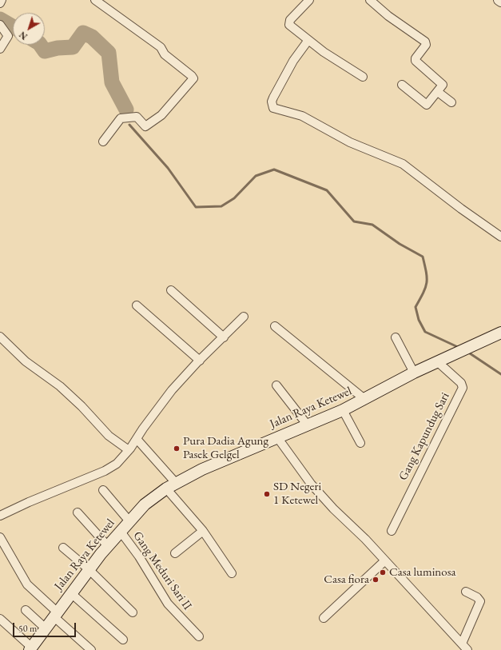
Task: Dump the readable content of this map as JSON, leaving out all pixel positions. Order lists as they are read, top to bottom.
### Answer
{
  "streets": {
    "main road": ["Jalan Raya Ketewel"],
    "street": ["Gang Kapundug Sari", "Gang Meduri Sari II"]
  },
  "crossings": [
    ["Jalan Raya Ketewel", "Gang Kapundug Sari"],
    ["Jalan Raya Ketewel", "Gang Meduri Sari II"]
  ],
  "places": [
    "Pura Dadia Agung Pasek Gelgel",
    "SD Negeri 1 Ketewel",
    "Casa luminosa",
    "Casa fiora"
  ],
  "scale_bar": "50 m",
  "north": "bottom left"
}
